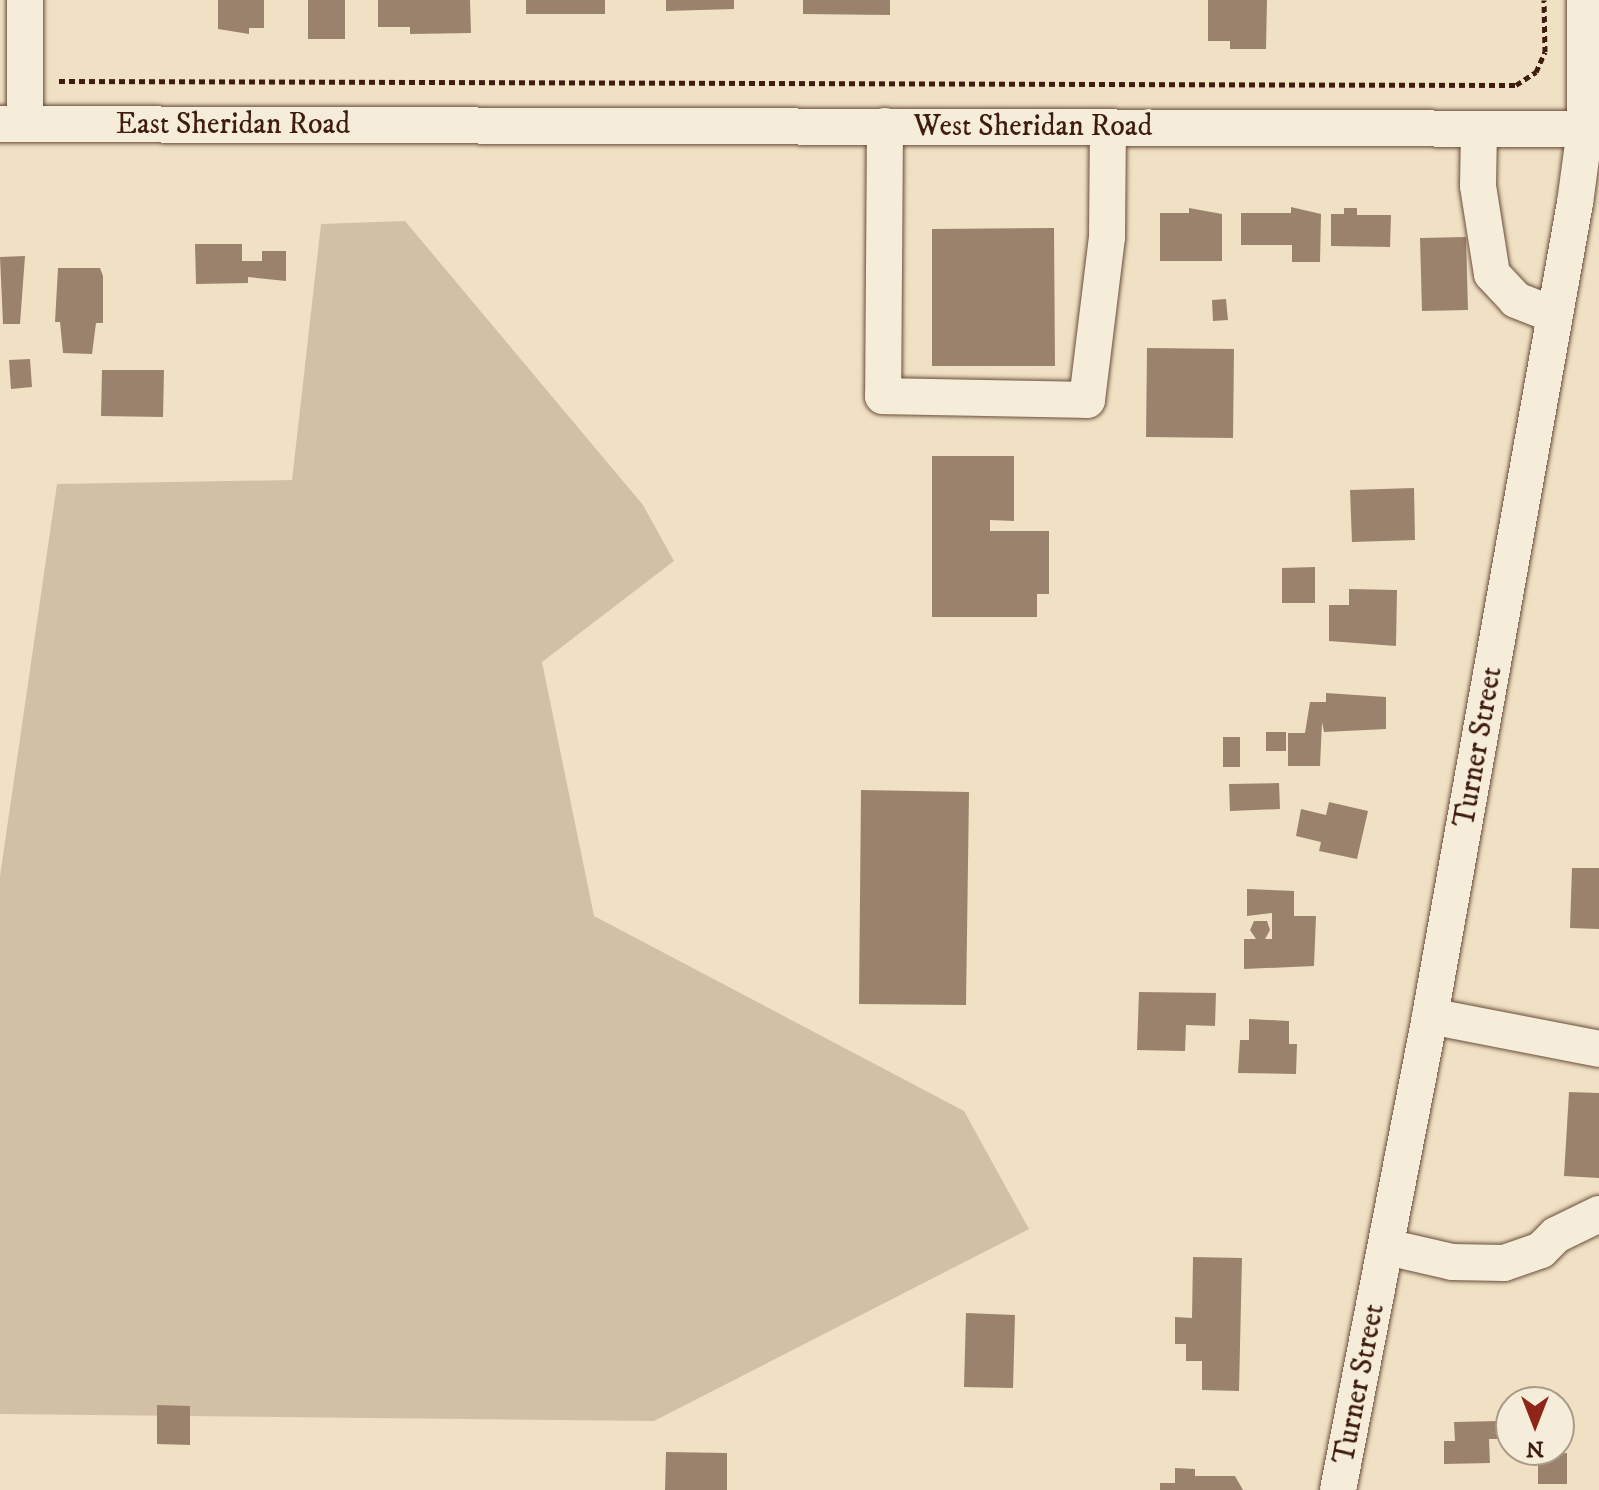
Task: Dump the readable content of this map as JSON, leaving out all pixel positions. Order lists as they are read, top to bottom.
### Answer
{
  "streets": {
    "street": ["East Sheridan Road", "West Sheridan Road", "Turner Street"]
  },
  "crossings": [
    ["East Sheridan Road", "West Sheridan Road"],
    ["West Sheridan Road", "Turner Street"]
  ],
  "north": "bottom"
}
